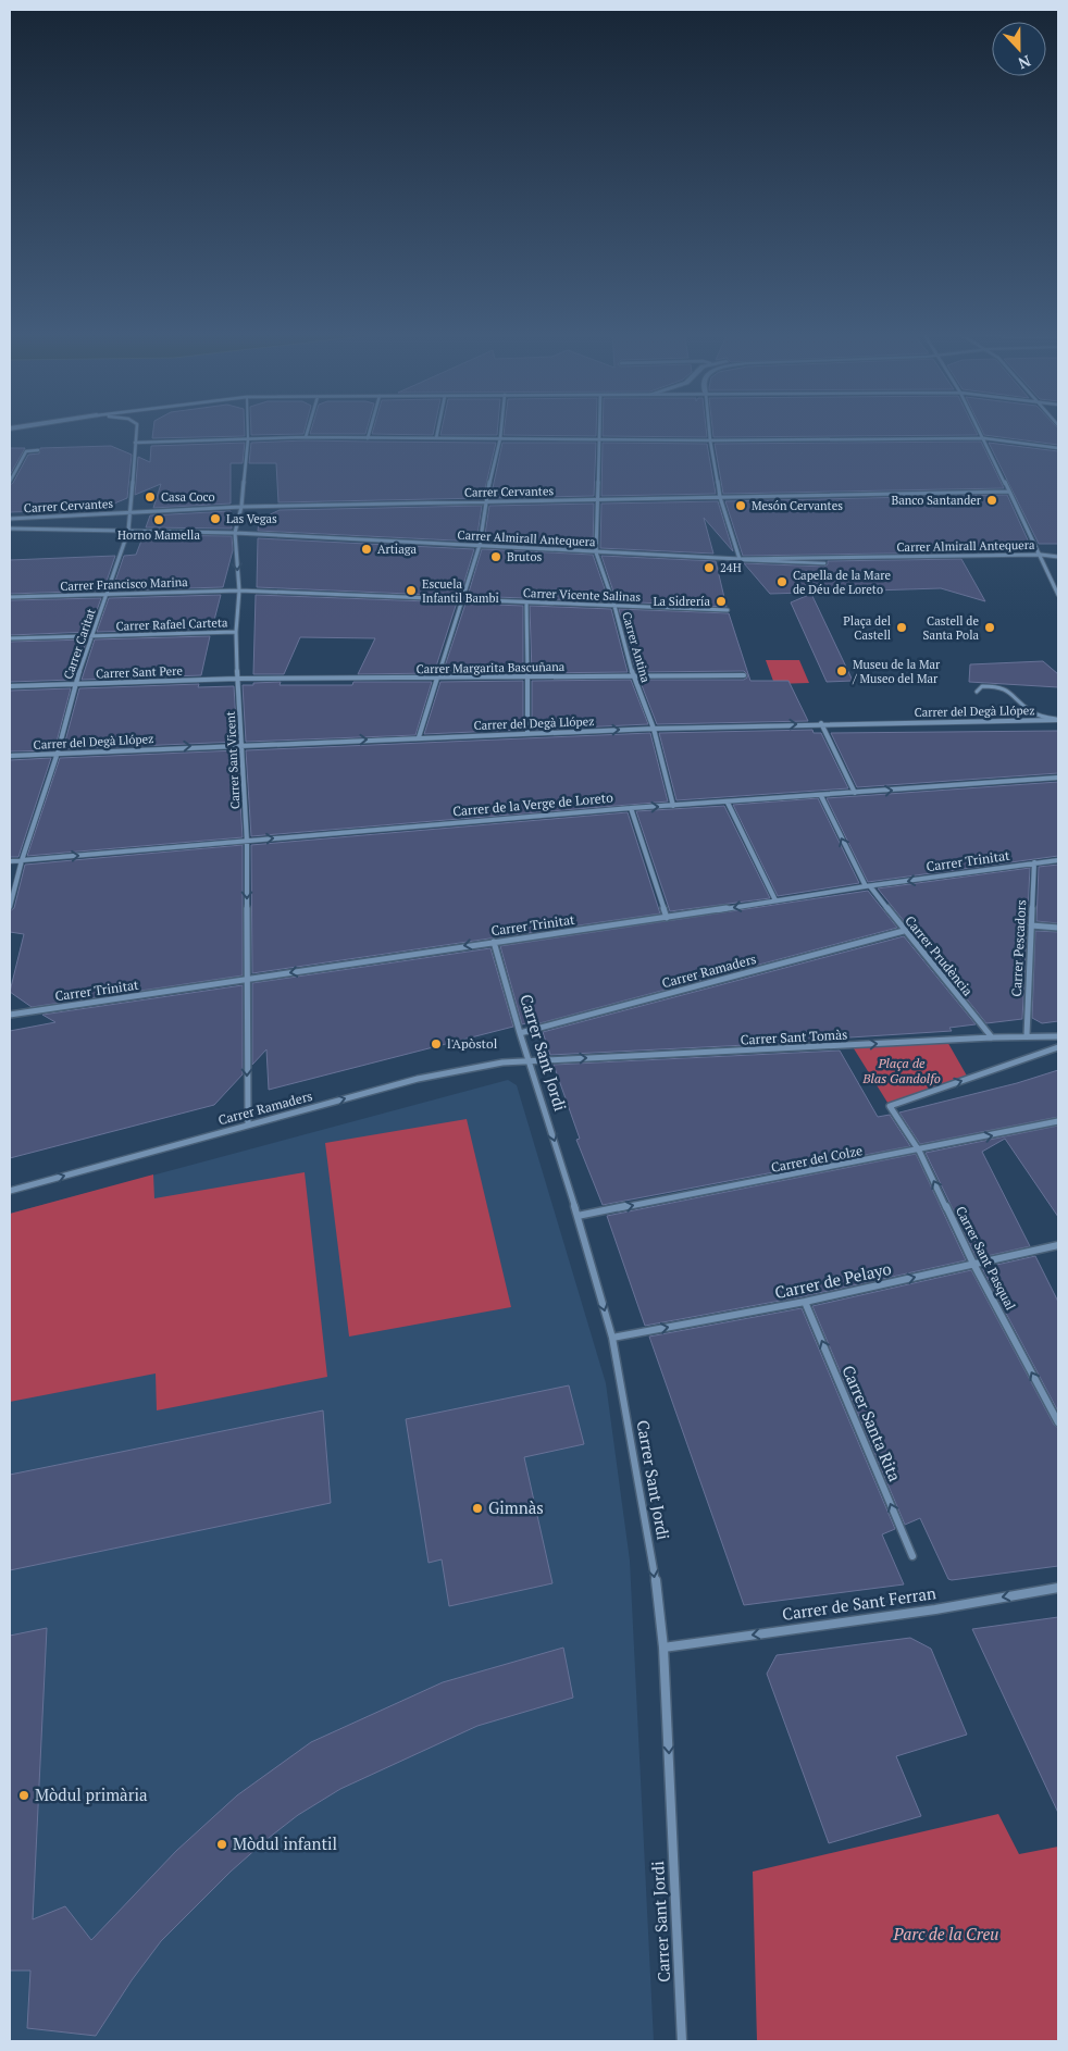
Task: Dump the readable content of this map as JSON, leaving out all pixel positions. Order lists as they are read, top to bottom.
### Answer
{
  "streets": {
    "street": [
      "Carrer Cervantes",
      "Carrer Almirall Antequera",
      "Carrer Francisco Marina",
      "Carrer Vicente Salinas",
      "Carrer Rafael Carteta",
      "Carrer Caritat",
      "Carrer Antina",
      "Carrer Margarita Bascuñana",
      "Carrer Sant Pere",
      "Carrer del Degà Llópez",
      "Carrer Sant Vicent",
      "Carrer de la Verge de Loreto",
      "Carrer Trinitat",
      "Carrer Pescadors",
      "Carrer Prudència",
      "Carrer Ramaders",
      "Carrer Sant Tomàs",
      "Carrer Sant Jordi",
      "Carrer del Colze",
      "Carrer Sant Pasqual",
      "Carrer de Pelayo",
      "Carrer Santa Rita",
      "Carrer de Sant Ferran"
    ]
  },
  "crossings": [
    ["Carrer Cervantes", "Carrer Caritat"],
    ["Carrer Cervantes", "Carrer Antina"],
    ["Carrer Cervantes", "Carrer Sant Vicent"],
    ["Carrer Almirall Antequera", "Carrer Caritat"],
    ["Carrer Almirall Antequera", "Carrer Antina"],
    ["Carrer Almirall Antequera", "Carrer Sant Vicent"],
    ["Carrer Francisco Marina", "Carrer Vicente Salinas"],
    ["Carrer Francisco Marina", "Carrer Caritat"],
    ["Carrer Francisco Marina", "Carrer Sant Vicent"],
    ["Carrer Vicente Salinas", "Carrer Antina"],
    ["Carrer Vicente Salinas", "Carrer Sant Vicent"],
    ["Carrer Rafael Carteta", "Carrer Caritat"],
    ["Carrer Rafael Carteta", "Carrer Sant Vicent"],
    ["Carrer Caritat", "Carrer Sant Pere"],
    ["Carrer Caritat", "Carrer del Degà Llópez"],
    ["Carrer Caritat", "Carrer de la Verge de Loreto"],
    ["Carrer Antina", "Carrer Margarita Bascuñana"],
    ["Carrer Antina", "Carrer del Degà Llópez"],
    ["Carrer Antina", "Carrer de la Verge de Loreto"],
    ["Carrer Margarita Bascuñana", "Carrer Sant Pere"],
    ["Carrer Margarita Bascuñana", "Carrer Sant Vicent"],
    ["Carrer Sant Pere", "Carrer Sant Vicent"],
    ["Carrer del Degà Llópez", "Carrer Sant Vicent"],
    ["Carrer Sant Vicent", "Carrer de la Verge de Loreto"],
    ["Carrer Sant Vicent", "Carrer Trinitat"],
    ["Carrer Sant Vicent", "Carrer Ramaders"],
    ["Carrer de la Verge de Loreto", "Carrer Prudència"],
    ["Carrer Trinitat", "Carrer Pescadors"],
    ["Carrer Trinitat", "Carrer Prudència"],
    ["Carrer Trinitat", "Carrer Sant Jordi"],
    ["Carrer Pescadors", "Carrer Sant Tomàs"],
    ["Carrer Prudència", "Carrer Ramaders"],
    ["Carrer Prudència", "Carrer Sant Tomàs"],
    ["Carrer Ramaders", "Carrer Sant Tomàs"],
    ["Carrer Ramaders", "Carrer Sant Jordi"],
    ["Carrer Sant Tomàs", "Carrer Sant Jordi"],
    ["Carrer Sant Jordi", "Carrer del Colze"],
    ["Carrer Sant Jordi", "Carrer de Pelayo"],
    ["Carrer Sant Jordi", "Carrer de Sant Ferran"],
    ["Carrer del Colze", "Carrer Sant Pasqual"],
    ["Carrer Sant Pasqual", "Carrer de Pelayo"],
    ["Carrer de Pelayo", "Carrer Santa Rita"]
  ],
  "one_way": [
    "Carrer del Degà Llópez",
    "Carrer Sant Vicent",
    "Carrer de la Verge de Loreto",
    "Carrer Trinitat",
    "Carrer Ramaders",
    "Carrer Sant Tomàs",
    "Carrer Sant Jordi",
    "Carrer del Colze",
    "Carrer de Pelayo",
    "Carrer Santa Rita",
    "Carrer de Sant Ferran"
  ],
  "parks": ["Plaça de Blas Gandolfo", "Parc de la Creu"],
  "places": [
    "Casa Coco",
    "Banco Santander",
    "Mesón Cervantes",
    "Las Vegas",
    "Horno Mamella",
    "Artiaga",
    "Brutos",
    "24H",
    "Capella de la Mare de Déu de Loreto",
    "Escuela Infantil Bambi",
    "La Sidrería",
    "Plaça del Castell",
    "Castell de Santa Pola",
    "Museu de la Mar / Museo del Mar",
    "l'Apòstol",
    "Gimnàs",
    "Mòdul primària",
    "Mòdul infantil"
  ],
  "north": "bottom"
}
